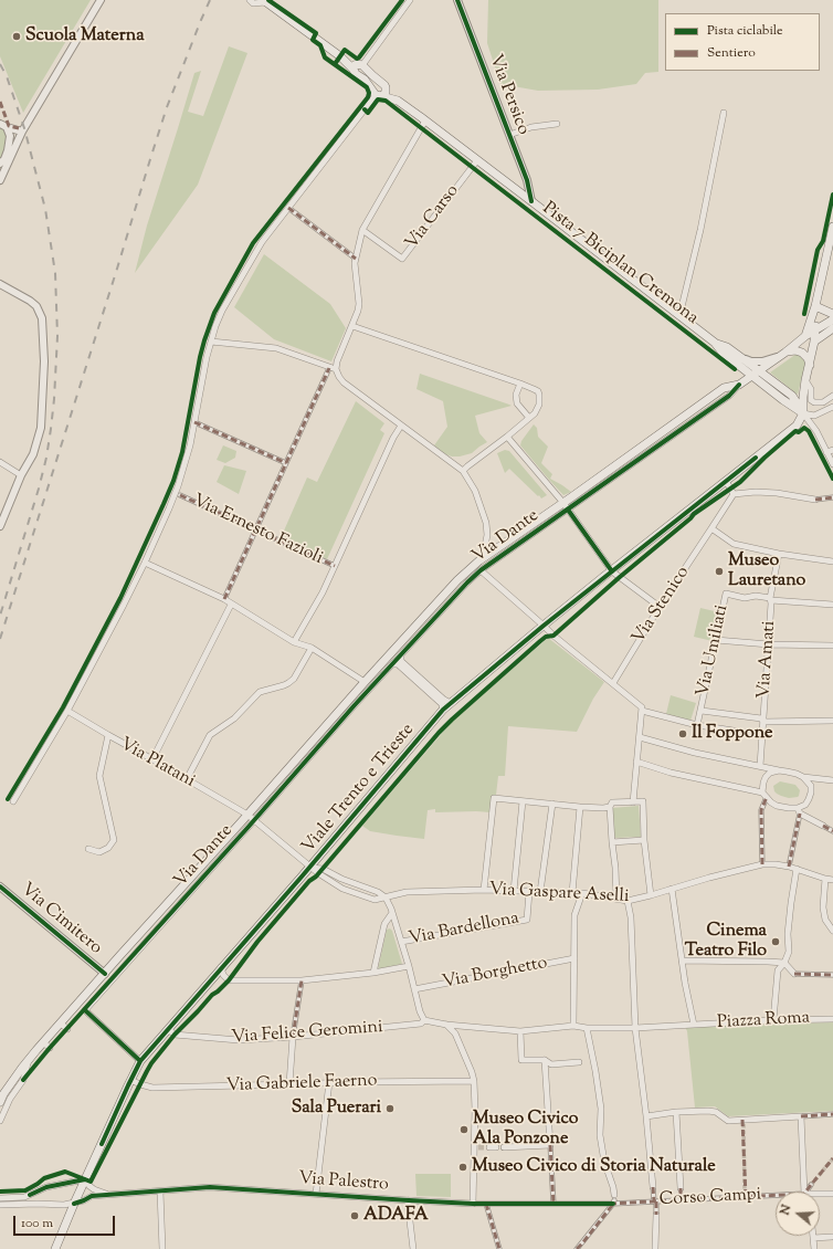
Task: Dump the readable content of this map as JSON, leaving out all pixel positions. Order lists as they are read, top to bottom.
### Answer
{
  "streets": {
    "main road": ["Via Dante", "Viale Trento e Trieste"],
    "street": [
      "Via Persico",
      "Via Carso",
      "Via Ernesto Fazioli",
      "Via Stenico",
      "Via Umiliati",
      "Via Amati",
      "Via Platani",
      "Via Gaspare Aselli",
      "Via Cimitero",
      "Via Bardellona",
      "Via Borghetto",
      "Piazza Roma",
      "Via Felice Geromini",
      "Via Gabriele Faerno",
      "Via Palestro",
      "Corso Campi"
    ],
    "cycle path": ["Pista 7 Biciplan Cremona"]
  },
  "crossings": [
    ["Via Dante", "Via Platani"],
    ["Via Dante", "Via Gaspare Aselli"],
    ["Via Dante", "Via Cimitero"],
    ["Via Umiliati", "Via Amati"],
    ["Via Platani", "Via Gaspare Aselli"],
    ["Viale Trento e Trieste", "Via Gaspare Aselli"],
    ["Viale Trento e Trieste", "Via Felice Geromini"],
    ["Viale Trento e Trieste", "Via Gabriele Faerno"],
    ["Viale Trento e Trieste", "Via Palestro"],
    ["Via Gaspare Aselli", "Via Bardellona"],
    ["Piazza Roma", "Via Felice Geromini"],
    ["Via Palestro", "Corso Campi"]
  ],
  "places": [
    "Scuola Materna",
    "Museo Lauretano",
    "Il Foppone",
    "Cinema Teatro Filo",
    "Sala Puerari",
    "Museo Civico Ala Ponzone",
    "Museo Civico di Storia Naturale",
    "ADAFA"
  ],
  "legend": ["Pista ciclabile", "Sentiero"],
  "scale_bar": "100 m",
  "north": "left"
}
